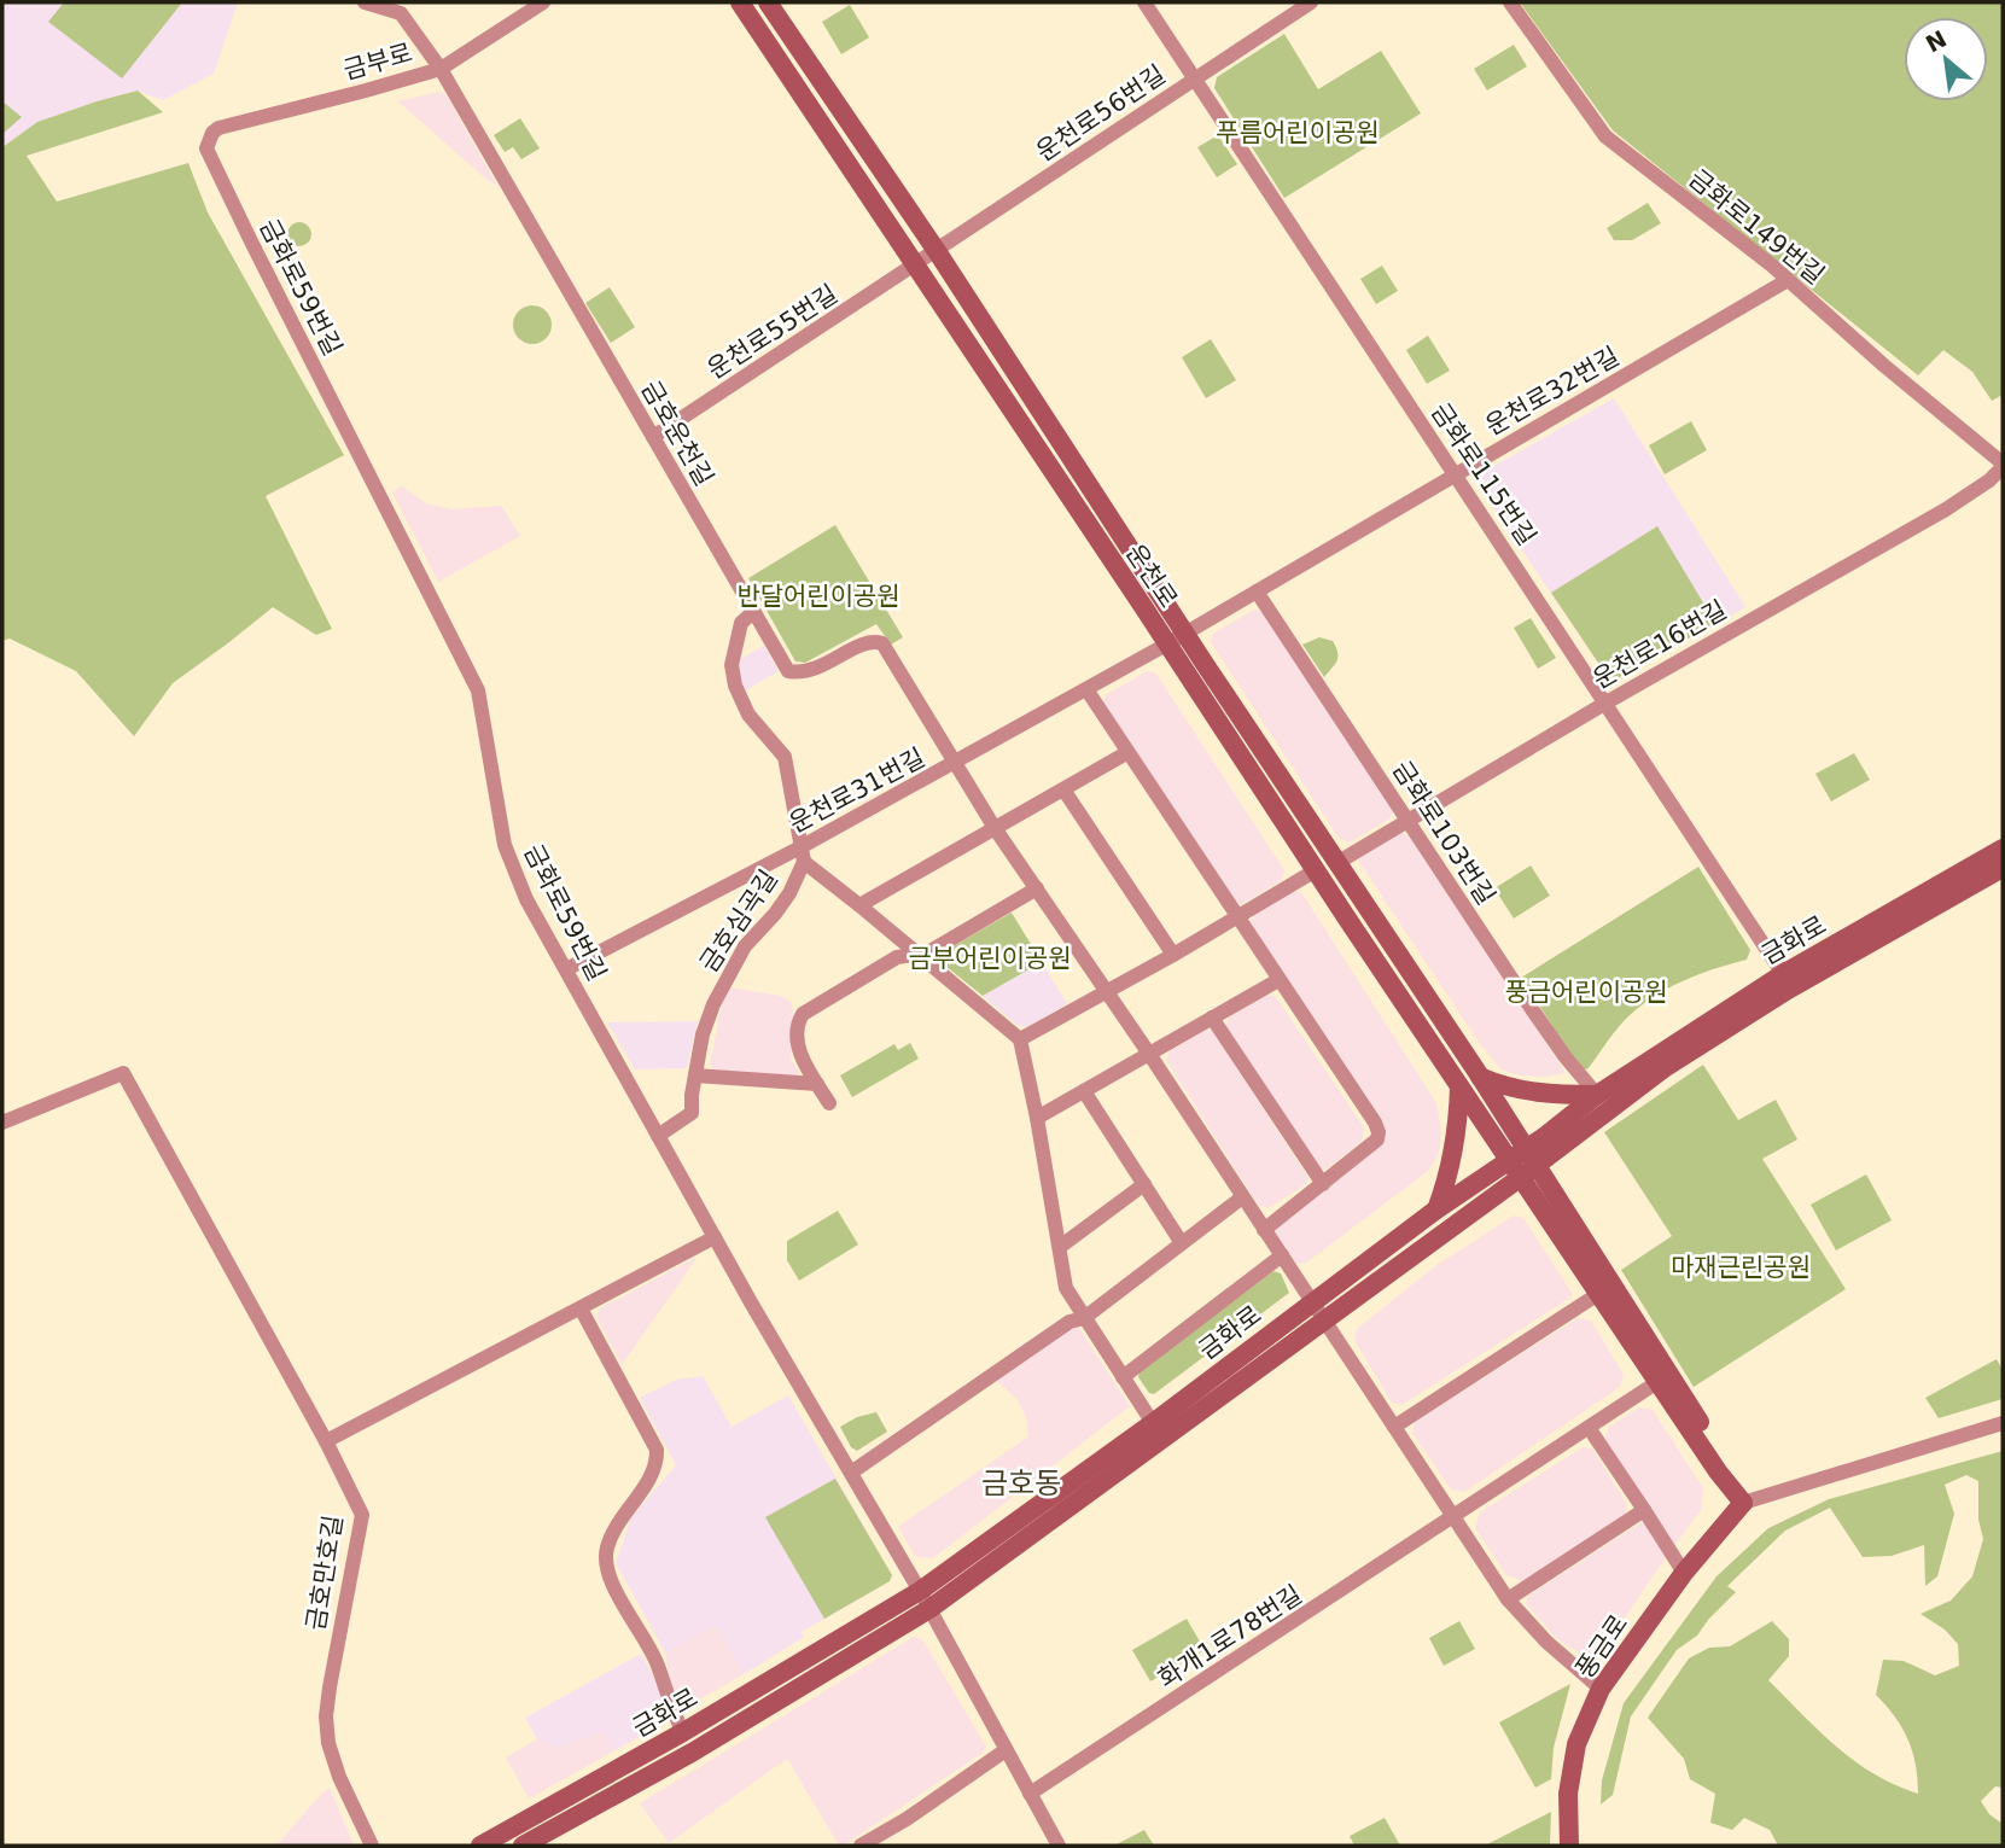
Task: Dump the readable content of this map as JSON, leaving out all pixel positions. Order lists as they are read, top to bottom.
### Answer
{
  "streets": {
    "main road": ["운천로", "금화로", "풍금로"],
    "street": [
      "금부로",
      "운천로56번길",
      "금화로149번길",
      "금화로59번길",
      "운천로55번길",
      "운천로32번길",
      "금호운천길",
      "금화로115번길",
      "운천로16번길",
      "운천로31번길",
      "금화로103번길",
      "금호심곡길",
      "금호만호길",
      "화개1로78번길"
    ]
  },
  "crossings": [
    ["금부로", "금화로59번길"],
    ["금부로", "금호운천길"],
    ["운천로56번길", "운천로55번길"],
    ["운천로56번길", "금화로115번길"],
    ["운천로56번길", "운천로"],
    ["금화로149번길", "운천로32번길"],
    ["금화로149번길", "운천로16번길"],
    ["금화로59번길", "운천로31번길"],
    ["금화로59번길", "금호심곡길"],
    ["금화로59번길", "금화로"],
    ["금화로59번길", "화개1로78번길"],
    ["운천로55번길", "금호운천길"],
    ["운천로55번길", "운천로"],
    ["운천로32번길", "금화로115번길"],
    ["운천로32번길", "운천로"],
    ["운천로32번길", "운천로31번길"],
    ["운천로32번길", "금화로103번길"],
    ["금호운천길", "운천로31번길"],
    ["금호운천길", "금호심곡길"],
    ["금화로115번길", "운천로16번길"],
    ["금화로115번길", "금화로"],
    ["운천로", "운천로16번길"],
    ["운천로", "운천로31번길"],
    ["운천로", "금화로"],
    ["운천로16번길", "금화로103번길"],
    ["운천로31번길", "금호심곡길"],
    ["금화로103번길", "금화로"]
  ],
  "districts": ["금호동"],
  "parks": [
    "푸름어린이공원",
    "반달어린이공원",
    "금부어린이공원",
    "풍금어린이공원",
    "마재근린공원"
  ],
  "north": "top left"
}
